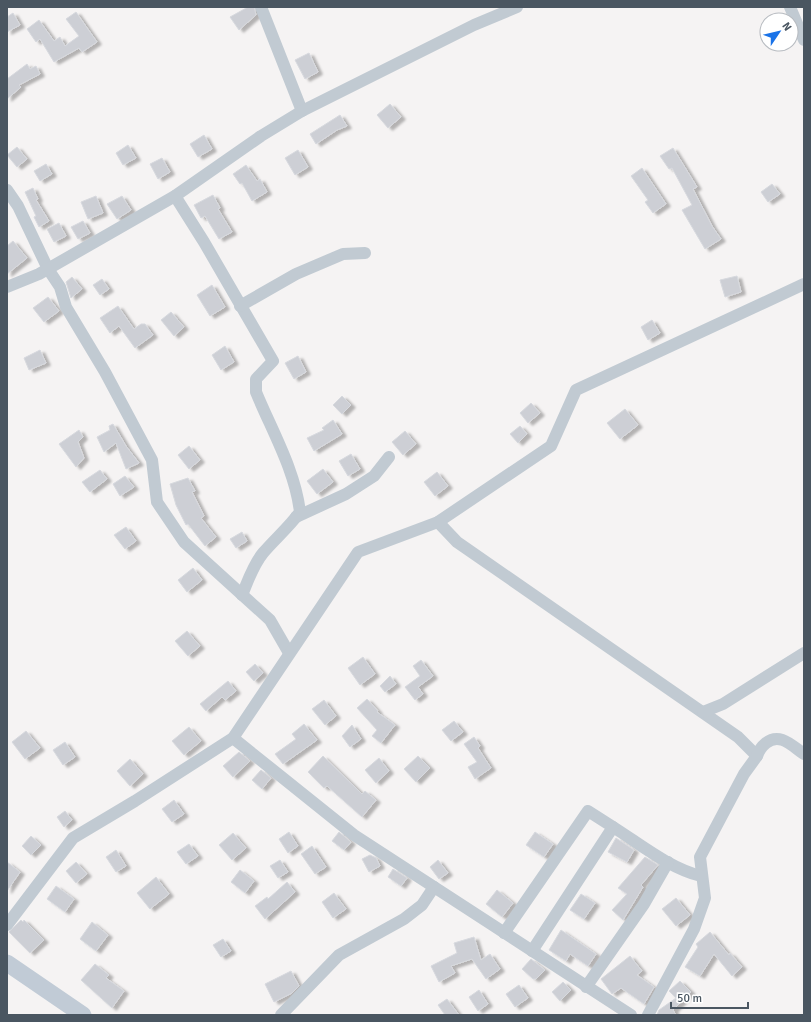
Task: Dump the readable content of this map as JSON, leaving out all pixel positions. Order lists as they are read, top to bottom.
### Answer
{
  "scale_bar": "50 m",
  "north": "top right"
}
